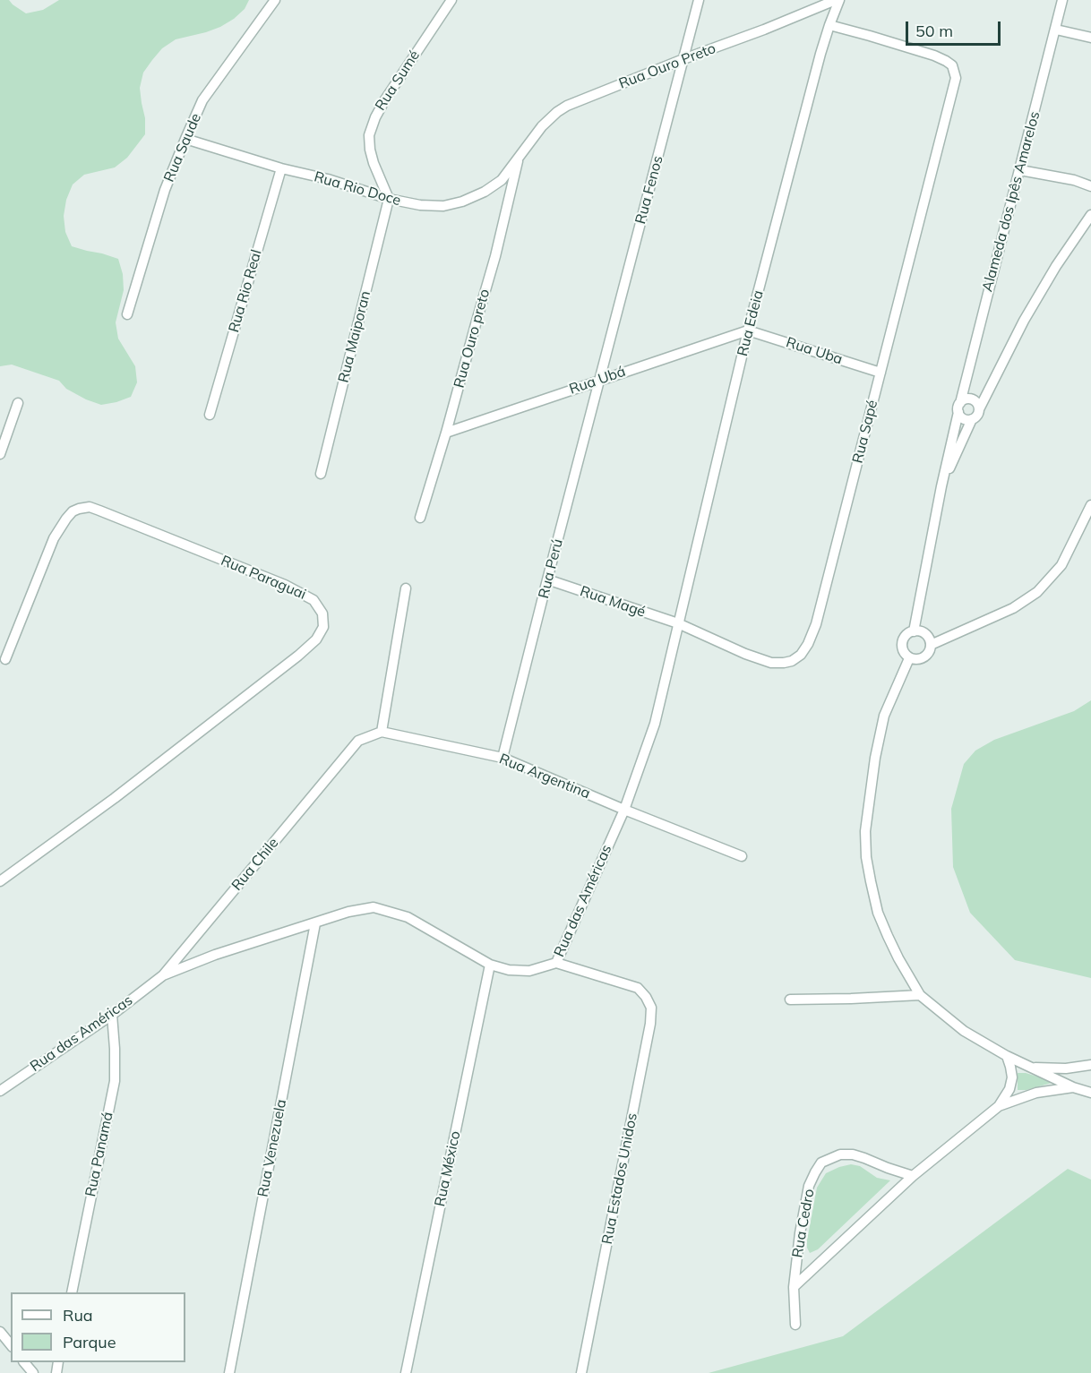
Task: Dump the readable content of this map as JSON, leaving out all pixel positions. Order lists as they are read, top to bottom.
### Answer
{
  "streets": {
    "street": [
      "Rua Ouro Preto",
      "Rua Sumé",
      "Rua Saude",
      "Rua Rio Doce",
      "Rua Fenos",
      "Alameda dos Ipês Amarelos",
      "Rua Rio Real",
      "Rua Edeia",
      "Rua Maiporan",
      "Rua Ouro preto",
      "Rua Uba",
      "Rua Ubá",
      "Rua Sapé",
      "Rua Perú",
      "Rua Paraguai",
      "Rua Magé",
      "Rua Argentina",
      "Rua Chile",
      "Rua das Américas",
      "Rua Venezuela",
      "Rua Panamá",
      "Rua México",
      "Rua Estados Unidos",
      "Rua Cedro"
    ]
  },
  "crossings": [
    ["Rua Ouro Preto", "Rua Rio Doce"],
    ["Rua Ouro Preto", "Rua Fenos"],
    ["Rua Ouro Preto", "Rua Edeia"],
    ["Rua Ouro Preto", "Rua Ouro preto"],
    ["Rua Ouro Preto", "Rua Sapé"],
    ["Rua Sumé", "Rua Rio Doce"],
    ["Rua Sumé", "Rua Maiporan"],
    ["Rua Saude", "Rua Rio Doce"],
    ["Rua Rio Doce", "Rua Rio Real"],
    ["Rua Rio Doce", "Rua Maiporan"],
    ["Rua Rio Doce", "Rua Ouro preto"],
    ["Rua Fenos", "Rua Ubá"],
    ["Rua Fenos", "Rua Perú"],
    ["Alameda dos Ipês Amarelos", "Rua Cedro"],
    ["Rua Edeia", "Rua Uba"],
    ["Rua Edeia", "Rua Ubá"],
    ["Rua Edeia", "Rua Sapé"],
    ["Rua Edeia", "Rua Magé"],
    ["Rua Edeia", "Rua das Américas"],
    ["Rua Ouro preto", "Rua Ubá"],
    ["Rua Uba", "Rua Ubá"],
    ["Rua Uba", "Rua Sapé"],
    ["Rua Ubá", "Rua Perú"],
    ["Rua Sapé", "Rua Magé"],
    ["Rua Sapé", "Rua das Américas"],
    ["Rua Perú", "Rua Magé"],
    ["Rua Perú", "Rua Argentina"],
    ["Rua Magé", "Rua das Américas"],
    ["Rua Argentina", "Rua Chile"],
    ["Rua Argentina", "Rua das Américas"],
    ["Rua Chile", "Rua das Américas"],
    ["Rua das Américas", "Rua Venezuela"],
    ["Rua das Américas", "Rua Panamá"],
    ["Rua das Américas", "Rua México"],
    ["Rua das Américas", "Rua Estados Unidos"]
  ],
  "legend": ["Rua", "Parque"],
  "scale_bar": "50 m"
}
